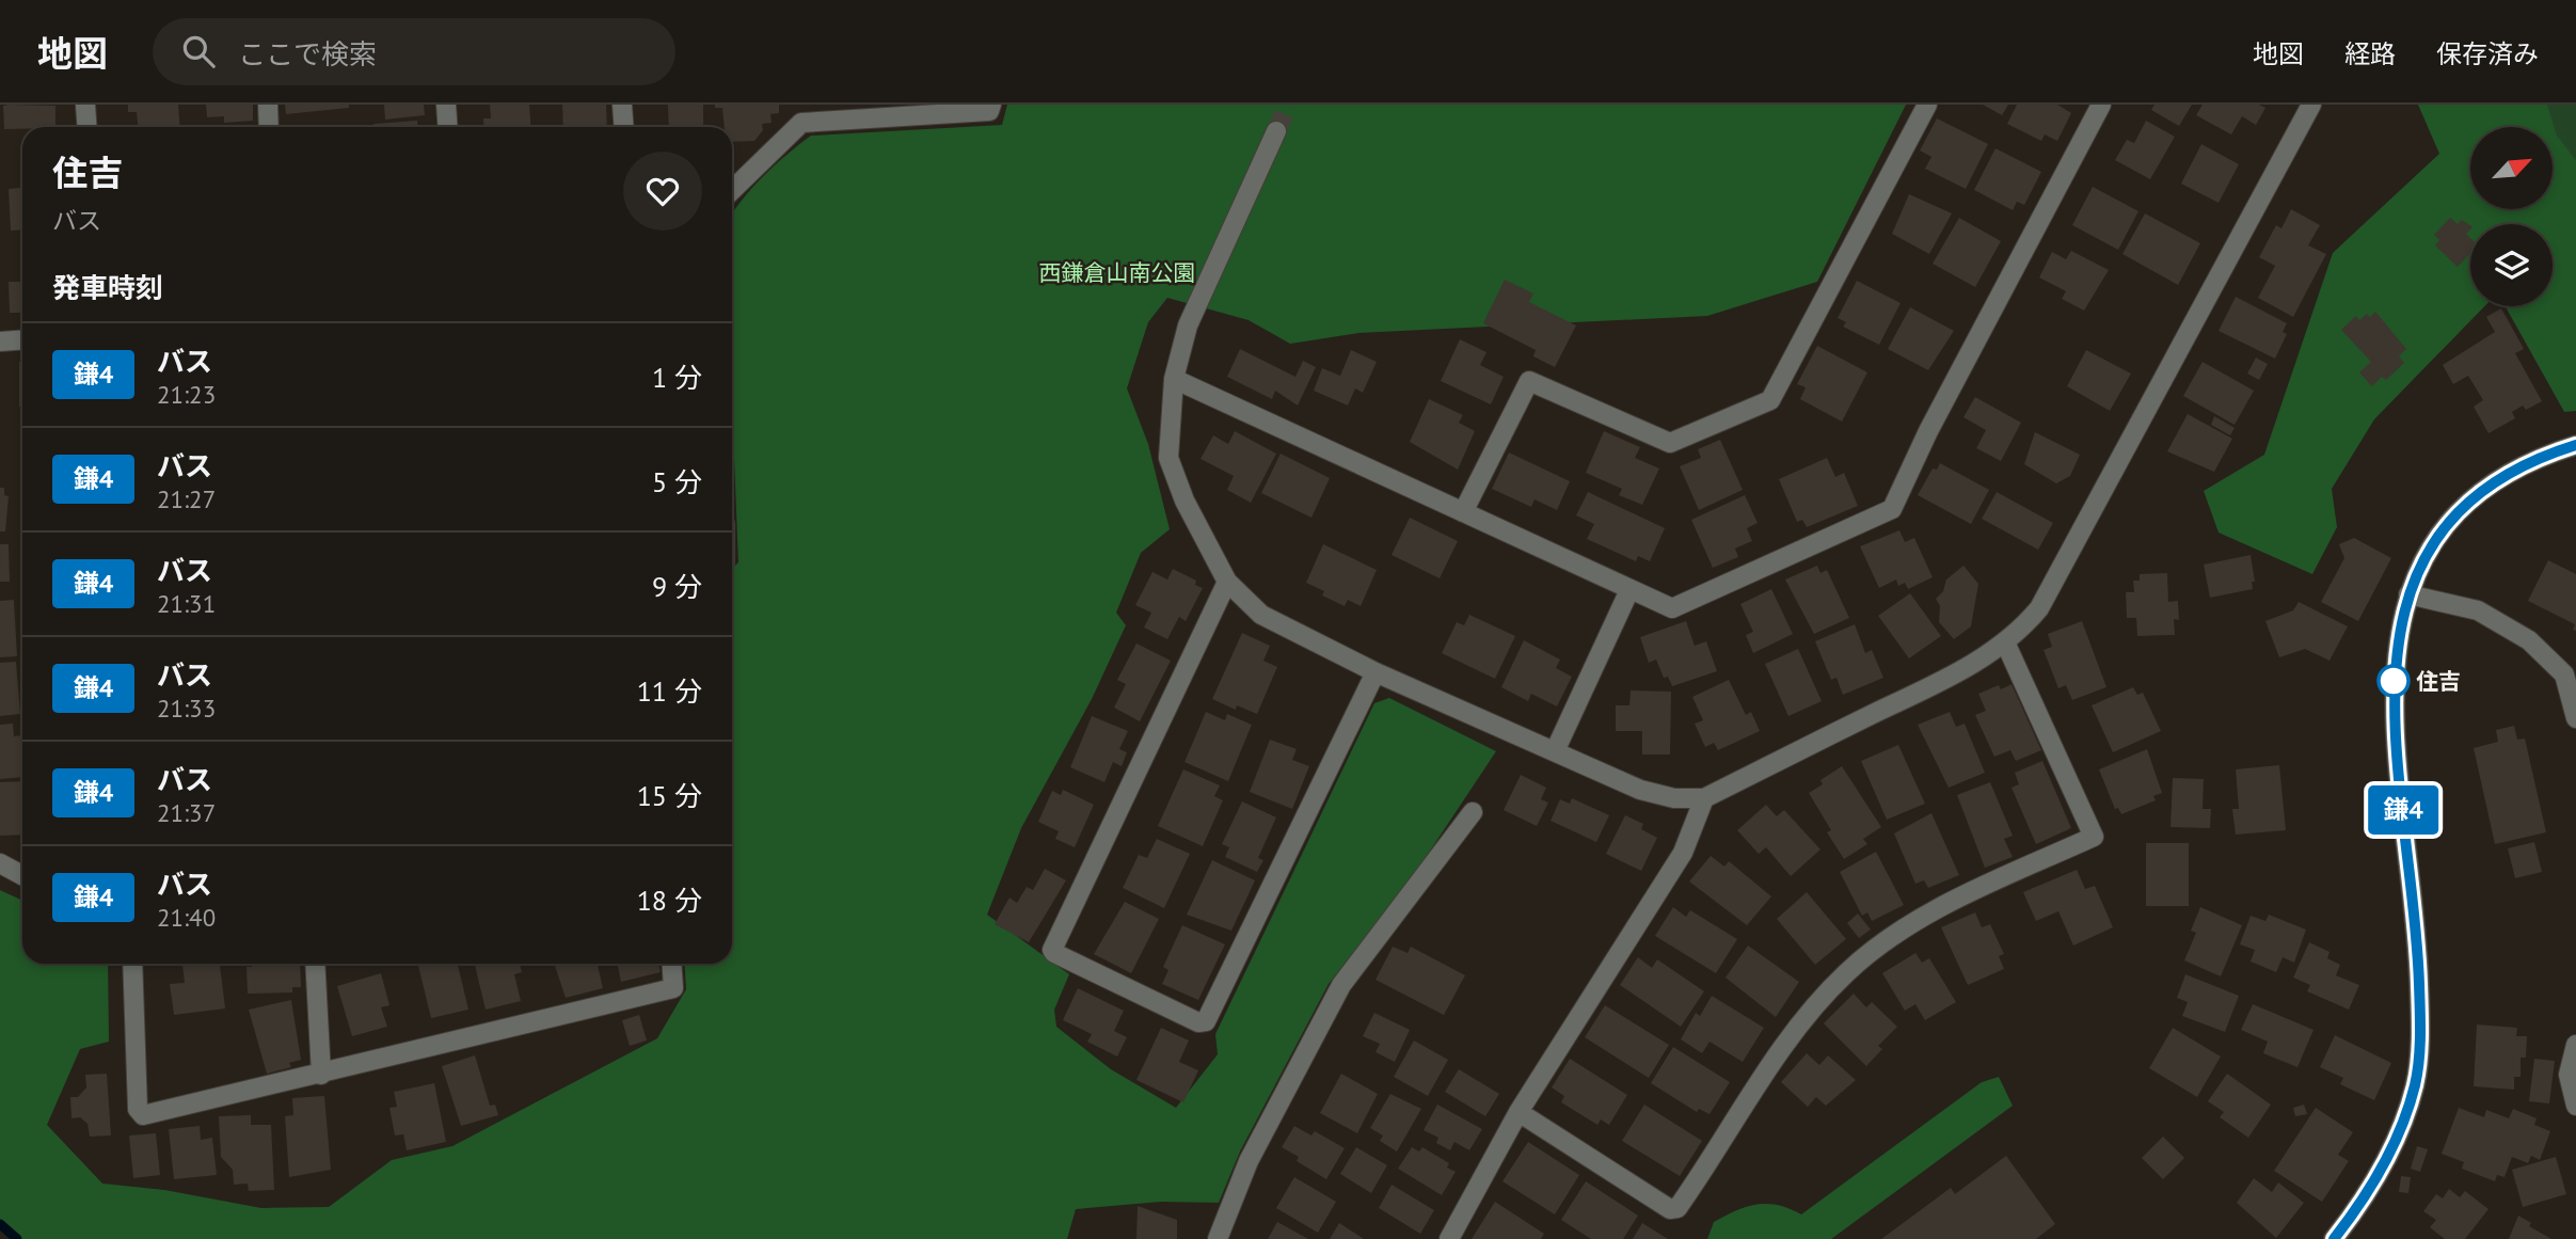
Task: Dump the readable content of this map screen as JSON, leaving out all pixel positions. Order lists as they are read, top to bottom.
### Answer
{
  "parks": ["西鎌倉山南公園"],
  "places": ["住吉"],
  "lines": ["bus line 鎌4"],
  "north": "top right",
  "page": {
    "header": "地図",
    "search": "ここで検索",
    "nav": ["地図", "経路", "保存済み"],
    "on_map": "鎌4",
    "heading": [
      ["住吉", "バス"],
      "発車時刻"
    ],
    "list": [
      {
        "mark": "鎌4",
        "name": "バス",
        "note": "21:23",
        "value": "1 分"
      },
      {
        "mark": "鎌4",
        "name": "バス",
        "note": "21:27",
        "value": "5 分"
      },
      {
        "mark": "鎌4",
        "name": "バス",
        "note": "21:31",
        "value": "9 分"
      },
      {
        "mark": "鎌4",
        "name": "バス",
        "note": "21:33",
        "value": "11 分"
      },
      {
        "mark": "鎌4",
        "name": "バス",
        "note": "21:37",
        "value": "15 分"
      },
      {
        "mark": "鎌4",
        "name": "バス",
        "note": "21:40",
        "value": "18 分"
      }
    ]
  }
}
